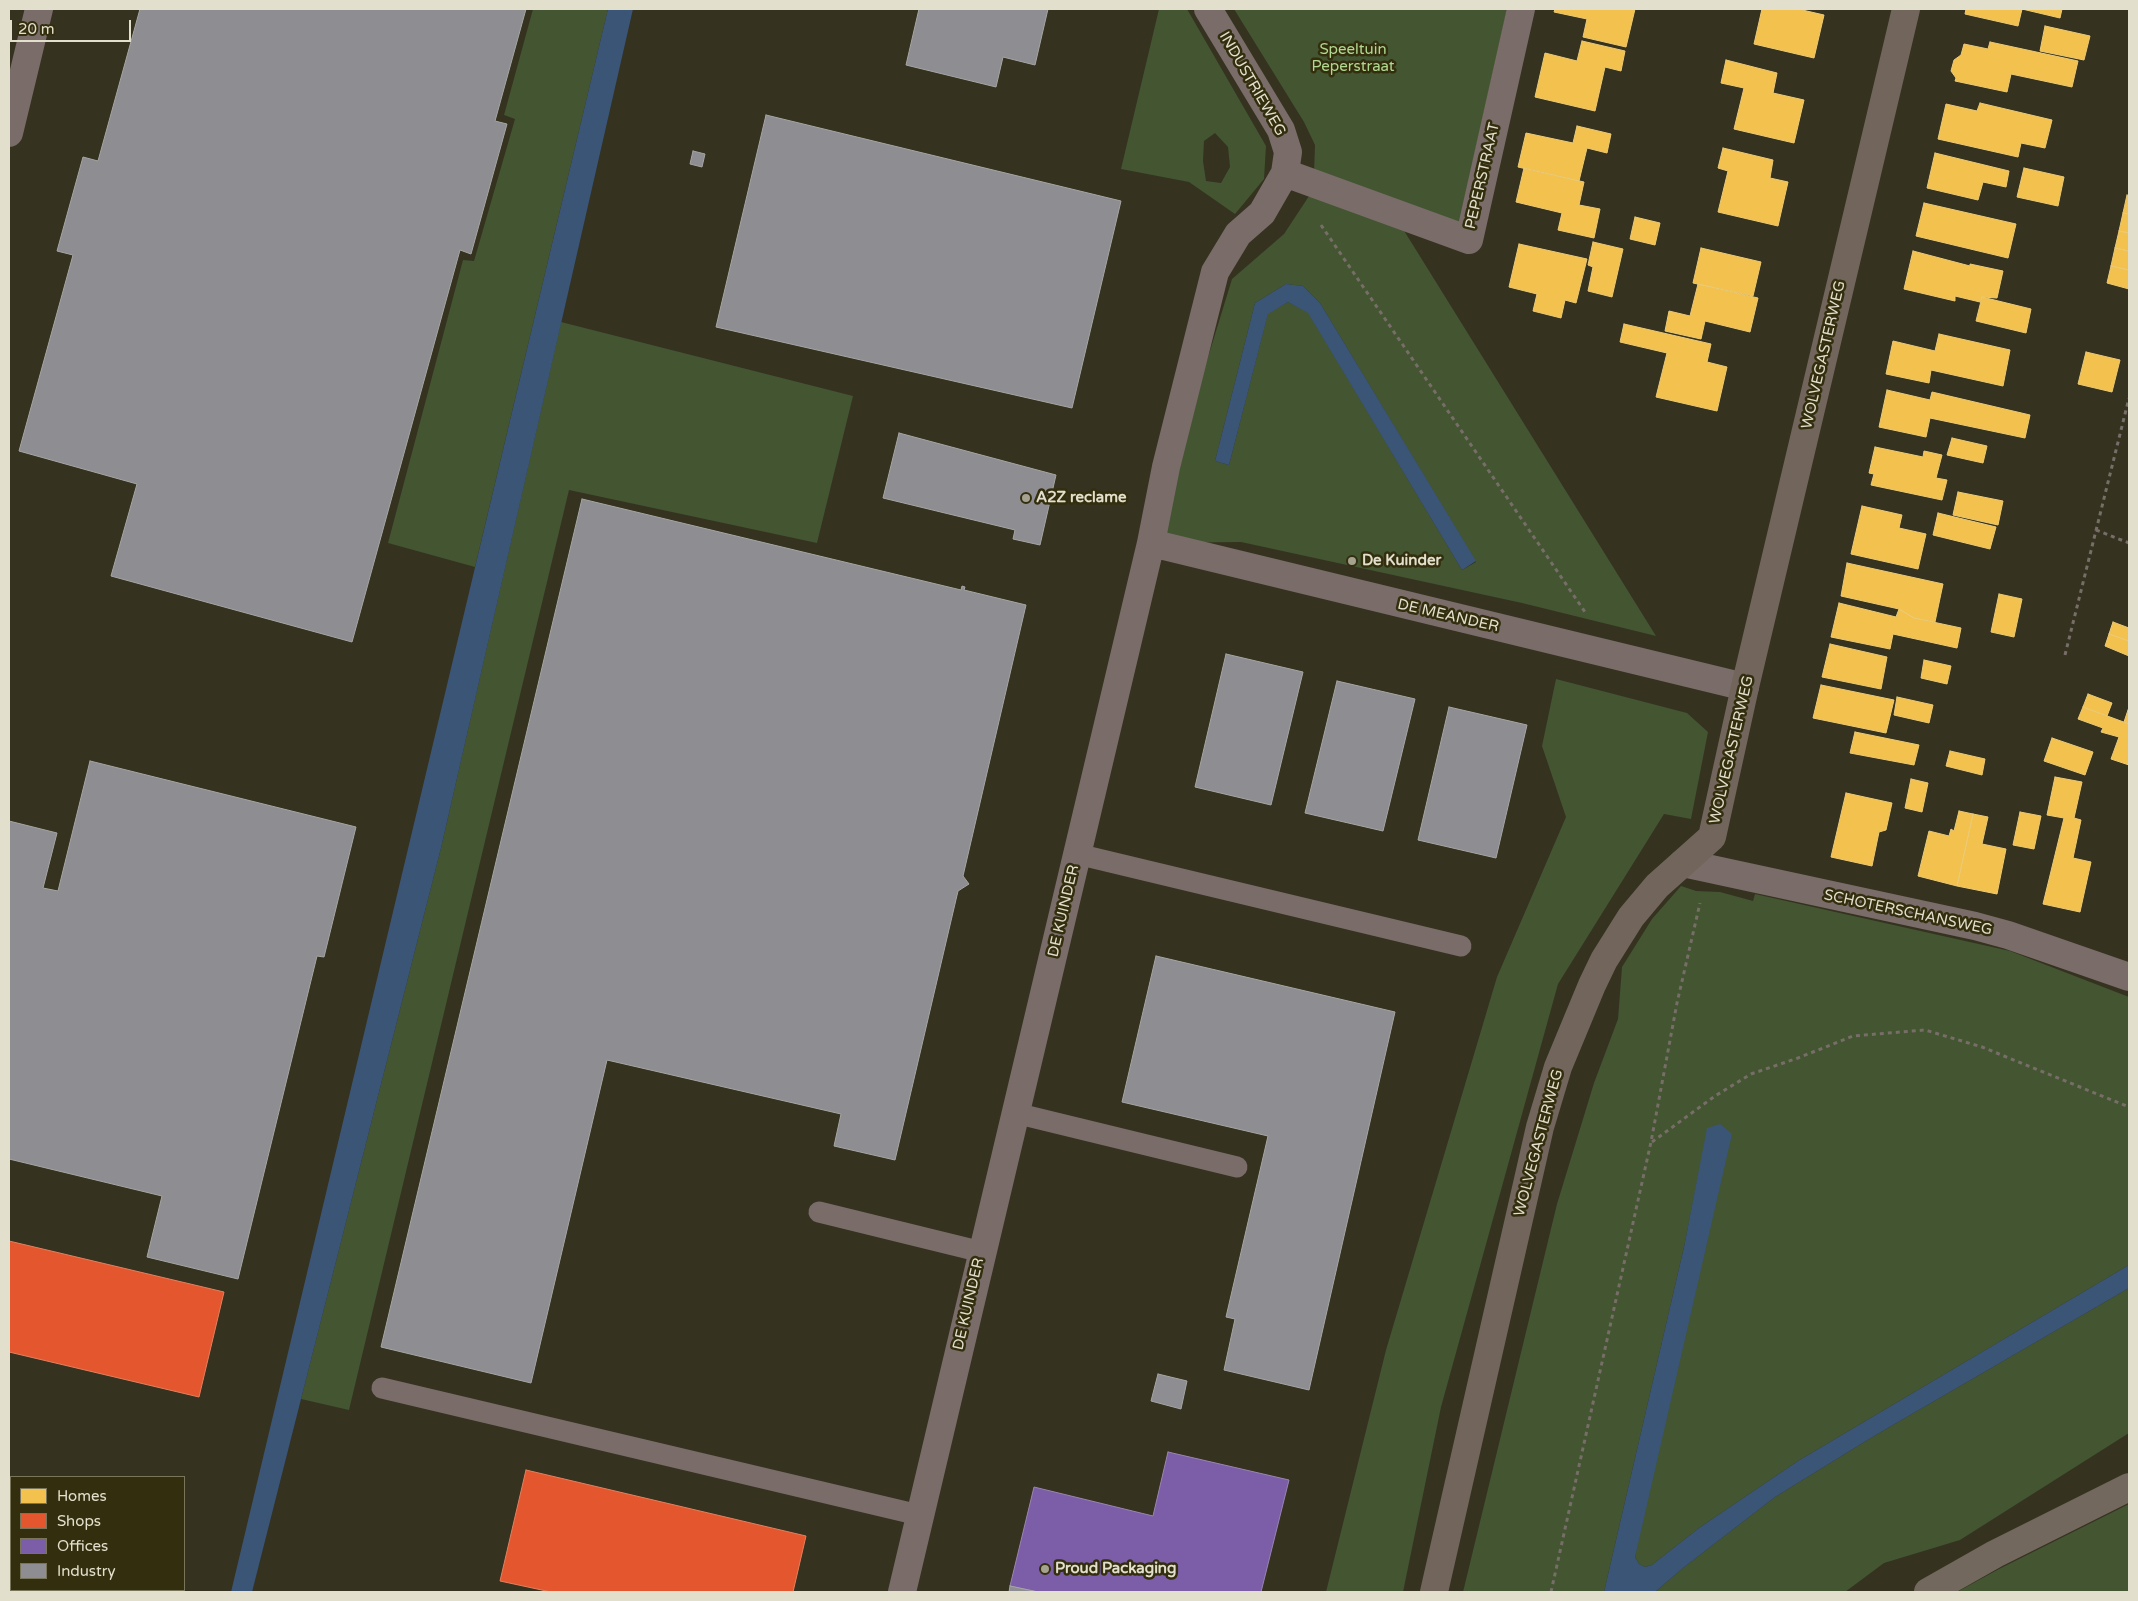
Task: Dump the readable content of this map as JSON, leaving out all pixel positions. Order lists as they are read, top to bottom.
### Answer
{
  "streets": {
    "street": [
      "INDUSTRIEWEG",
      "PEPERSTRAAT",
      "WOLVEGASTERWEG",
      "DE MEANDER",
      "DE KUINDER",
      "SCHOTERSCHANSWEG"
    ]
  },
  "crossings": [
    ["INDUSTRIEWEG", "PEPERSTRAAT"],
    ["INDUSTRIEWEG", "DE KUINDER"],
    ["WOLVEGASTERWEG", "DE MEANDER"],
    ["WOLVEGASTERWEG", "SCHOTERSCHANSWEG"],
    ["DE MEANDER", "DE KUINDER"]
  ],
  "parks": ["Speeltuin Peperstraat"],
  "places": ["A2Z reclame", "De Kuinder", "Proud Packaging"],
  "legend": [
    "Homes",
    "Shops",
    "Offices",
    "Industry"
  ],
  "scale_bar": "20 m"
}
